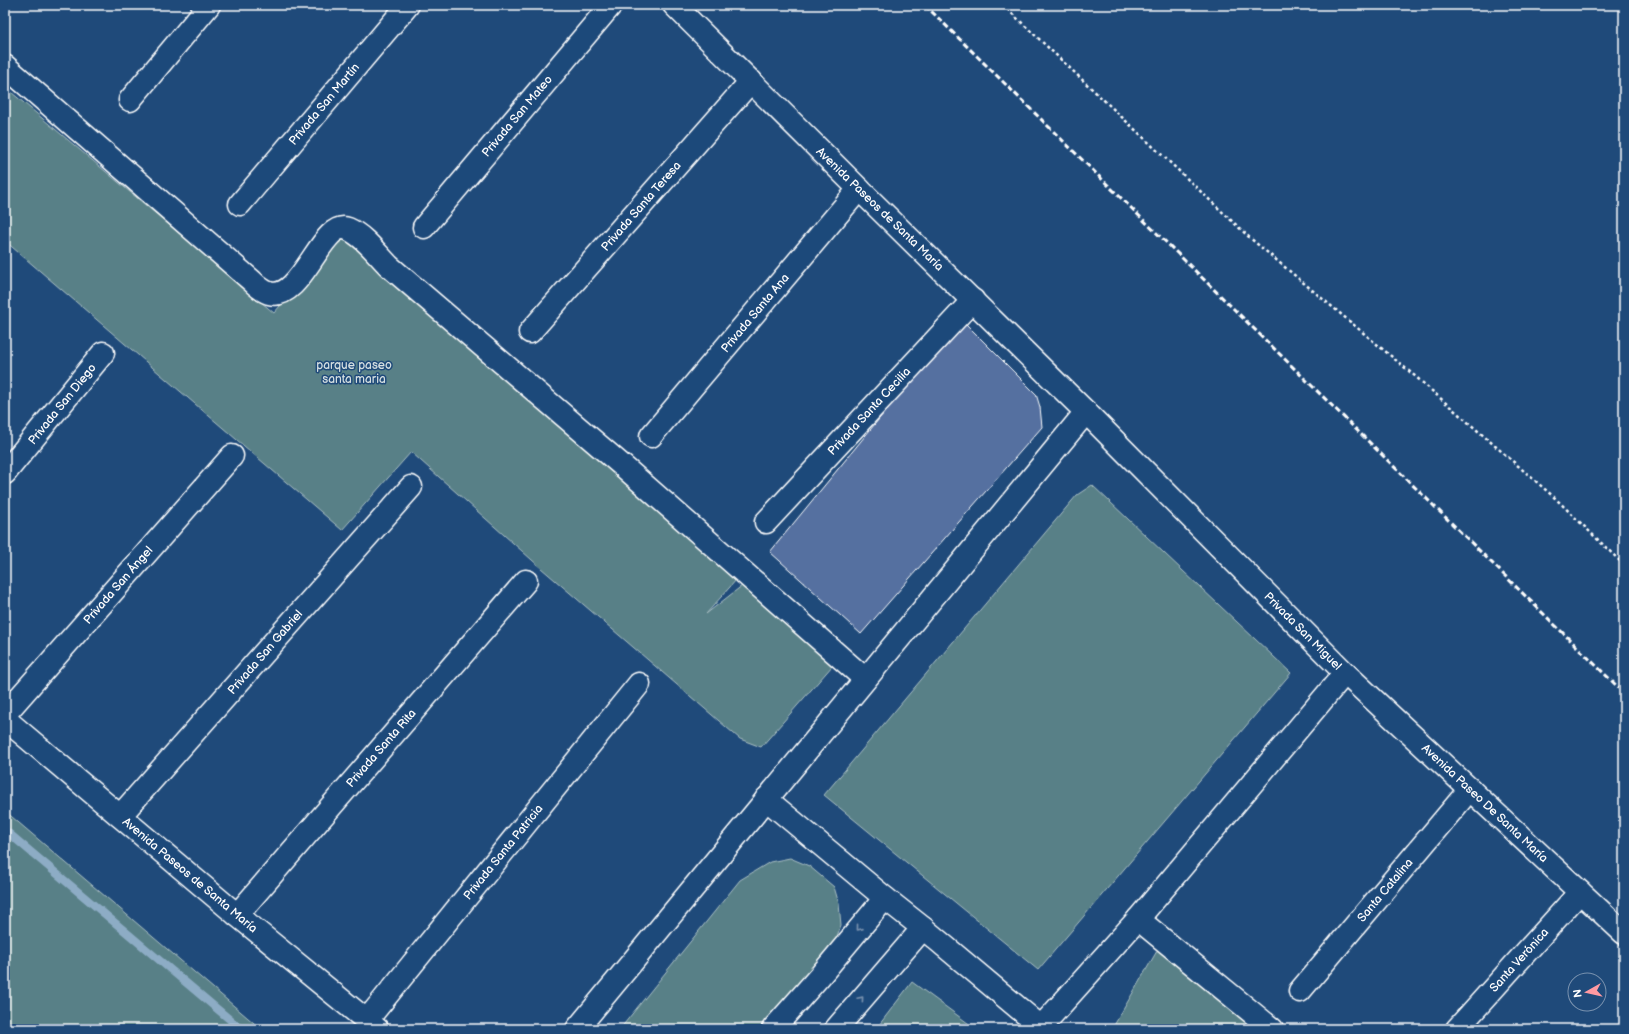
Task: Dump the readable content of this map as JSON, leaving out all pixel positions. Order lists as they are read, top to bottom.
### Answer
{
  "streets": {
    "street": [
      "Privada San Martín",
      "Privada San Mateo",
      "Privada Santa Teresa",
      "Avenida Paseos de Santa María",
      "Privada Santa Ana",
      "Privada San Diego",
      "Privada Santa Cecilia",
      "Privada San Ángel",
      "Privada San Miguel",
      "Privada San Gabriel",
      "Privada Santa Rita",
      "Avenida Paseo De Santa María",
      "Privada Santa Patricia",
      "Santa Catalina",
      "Santa Verónica"
    ]
  },
  "crossings": [
    ["Privada Santa Teresa", "Avenida Paseos de Santa María"],
    ["Avenida Paseos de Santa María", "Privada Santa Ana"],
    ["Avenida Paseos de Santa María", "Privada Santa Cecilia"],
    ["Avenida Paseos de Santa María", "Privada San Miguel"],
    ["Avenida Paseos de Santa María", "Privada San Gabriel"],
    ["Avenida Paseos de Santa María", "Privada Santa Rita"],
    ["Avenida Paseos de Santa María", "Privada Santa Patricia"],
    ["Privada San Miguel", "Avenida Paseo De Santa María"],
    ["Avenida Paseo De Santa María", "Santa Catalina"],
    ["Avenida Paseo De Santa María", "Santa Verónica"]
  ],
  "parks": ["parque paseo santa maria"],
  "north": "left"
}
